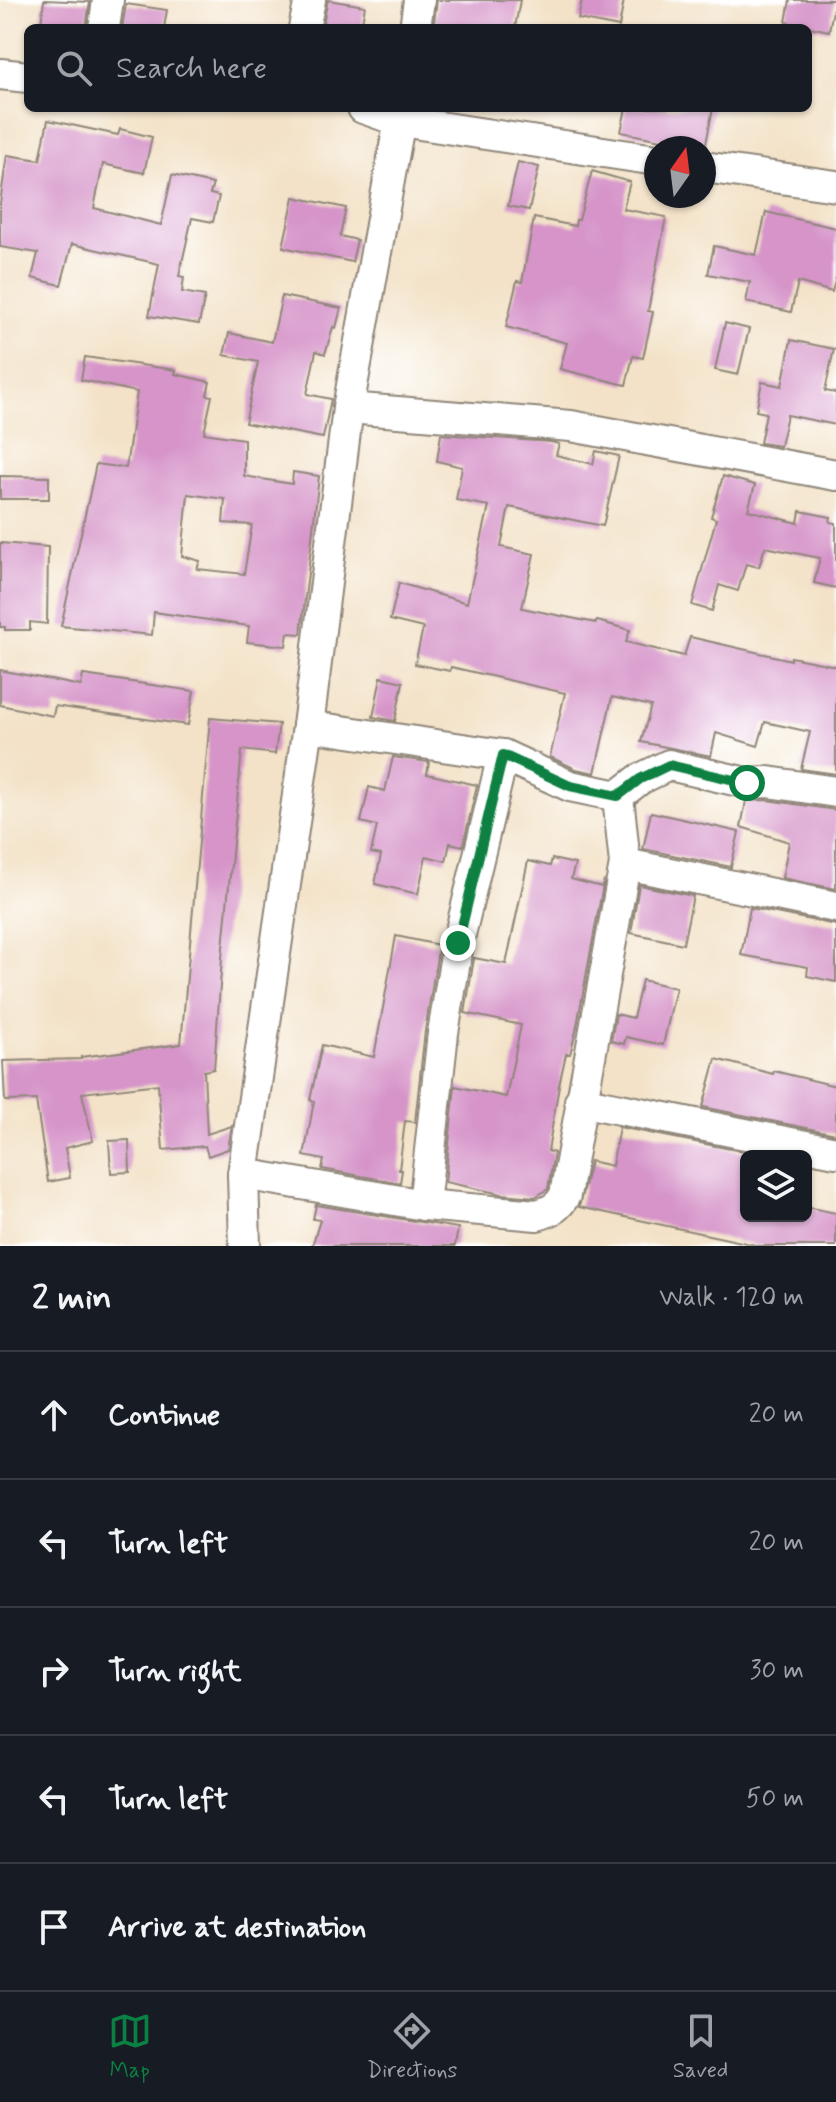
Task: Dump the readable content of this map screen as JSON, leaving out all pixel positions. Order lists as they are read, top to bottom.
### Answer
{
  "north": "top",
  "page": {
    "search": "Search here",
    "heading": ["2 min", "Walk · 120 m"],
    "list": [
      ["Continue", "20 m"],
      ["Turn left", "20 m"],
      ["Turn right", "30 m"],
      ["Turn left", "50 m"],
      "Arrive at destination"
    ],
    "nav": ["Map", "Directions", "Saved"]
  }
}
